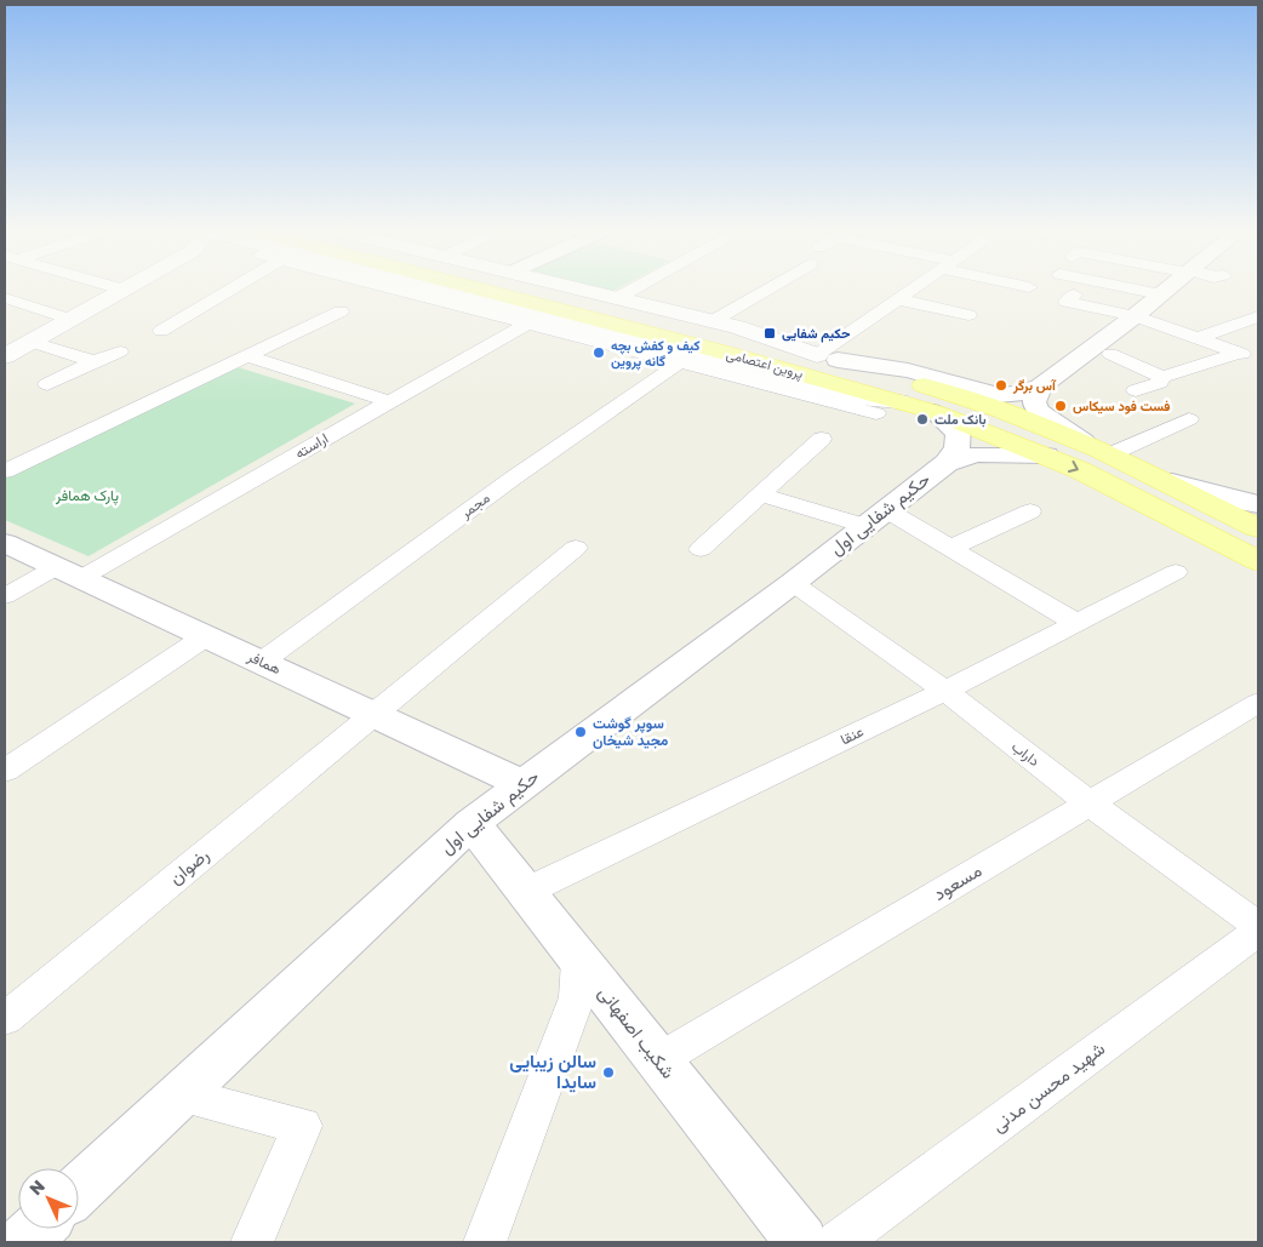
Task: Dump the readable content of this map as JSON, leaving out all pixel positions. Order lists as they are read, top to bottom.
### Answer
{
  "streets": {
    "main road": ["پروین اعتصامی"],
    "street": [
      "اراسته",
      "مجمر",
      "حکیم شفایی اول",
      "همافر",
      "عنقا",
      "داراب",
      "رضوان",
      "مسعود",
      "شکیب اصفهانی",
      "شهید محسن مدنی"
    ]
  },
  "crossings": [
    ["اراسته", "همافر"],
    ["مجمر", "همافر"],
    ["حکیم شفایی اول", "همافر"],
    ["حکیم شفایی اول", "داراب"],
    ["حکیم شفایی اول", "شکیب اصفهانی"],
    ["همافر", "رضوان"],
    ["عنقا", "داراب"],
    ["عنقا", "شکیب اصفهانی"],
    ["داراب", "مسعود"],
    ["مسعود", "شکیب اصفهانی"]
  ],
  "parks": ["پارک همافر"],
  "places": {
    "transit": ["حکیم شفایی"],
    "other": [
      "کیف و کفش بچه گانه پروین",
      "آس برگر",
      "فست فود سیکاس",
      "بانک ملت",
      "سوپر گوشت مجید شیخان",
      "سالن زیبایی سایدا"
    ]
  },
  "north": "top left"
}
